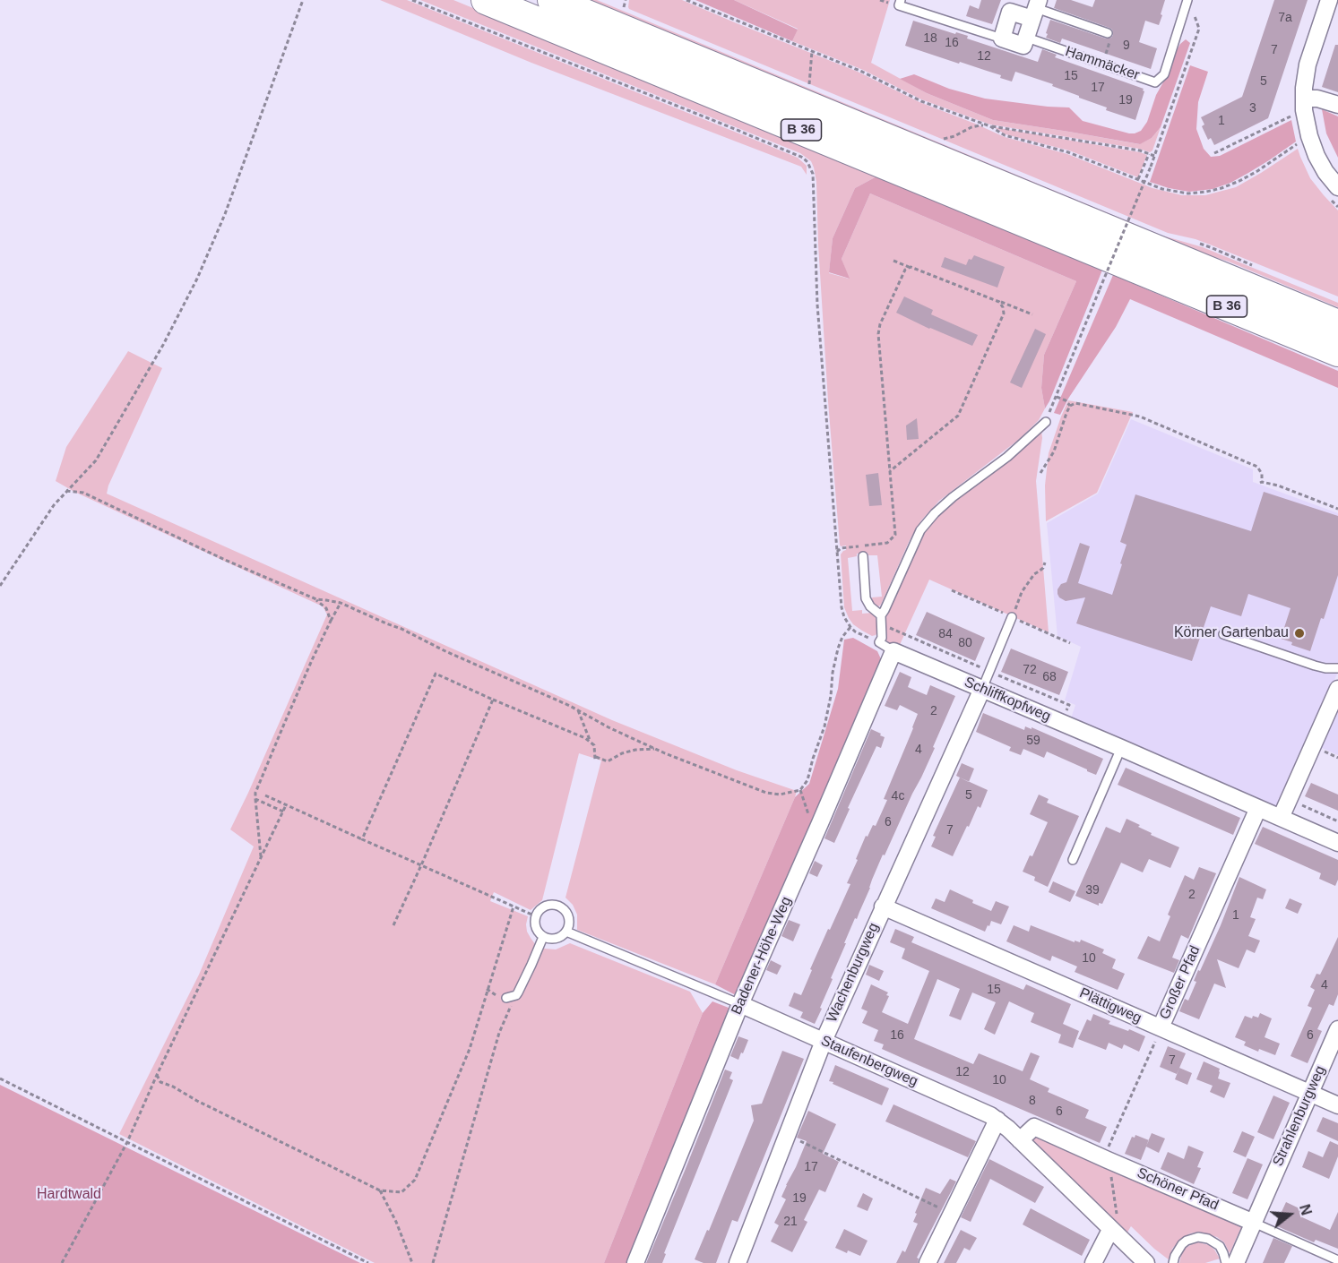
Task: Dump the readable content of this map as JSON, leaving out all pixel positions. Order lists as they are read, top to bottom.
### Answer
{
  "streets": {
    "highway": ["B 36"],
    "street": [
      "Hammäcker",
      "Schliffkopfweg",
      "Badener-Höhe-Weg",
      "Wachenburgweg",
      "Großer Pfad",
      "Plättigweg",
      "Staufenbergweg",
      "Strahlenburgweg",
      "Schöner Pfad"
    ]
  },
  "crossings": [
    ["Schliffkopfweg", "Badener-Höhe-Weg"],
    ["Schliffkopfweg", "Wachenburgweg"],
    ["Schliffkopfweg", "Großer Pfad"],
    ["Badener-Höhe-Weg", "Staufenbergweg"],
    ["Wachenburgweg", "Plättigweg"],
    ["Wachenburgweg", "Staufenbergweg"],
    ["Großer Pfad", "Plättigweg"],
    ["Großer Pfad", "Schöner Pfad"],
    ["Plättigweg", "Strahlenburgweg"],
    ["Staufenbergweg", "Schöner Pfad"],
    ["Strahlenburgweg", "Schöner Pfad"]
  ],
  "parks": ["Hardtwald"],
  "places": ["Körner Gartenbau"],
  "house_numbers": [
    "7a",
    "18",
    "16",
    "9",
    "7",
    "12",
    "15",
    "5",
    "17",
    "19",
    "3",
    "1",
    "84",
    "80",
    "72",
    "68",
    "2",
    "59",
    "4",
    "5",
    "4c",
    "6",
    "7",
    "39",
    "2",
    "1",
    "10",
    "4",
    "15",
    "16",
    "6",
    "7",
    "12",
    "10",
    "8",
    "6",
    "17",
    "19",
    "21"
  ],
  "north": "right"
}
